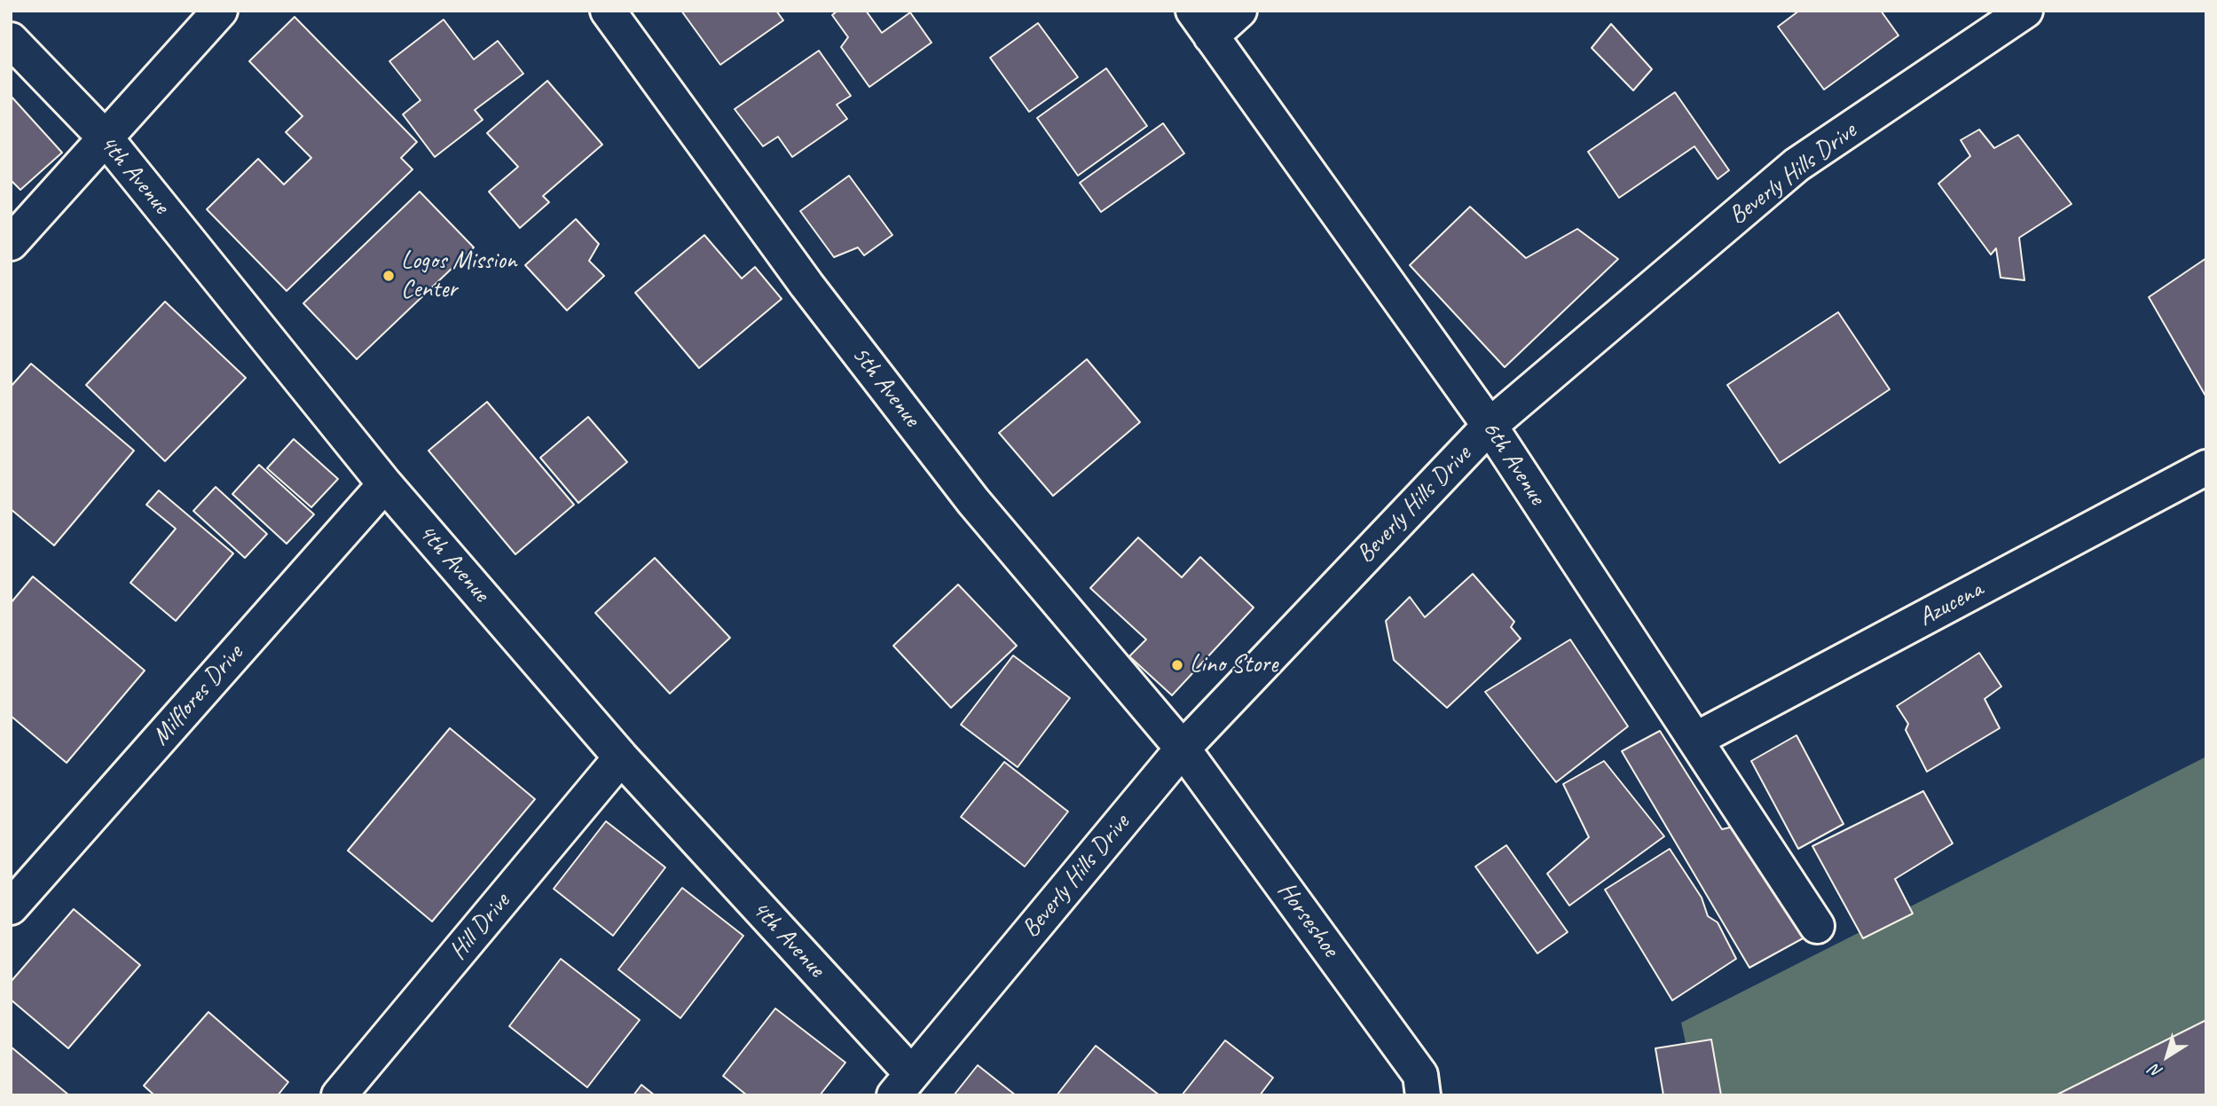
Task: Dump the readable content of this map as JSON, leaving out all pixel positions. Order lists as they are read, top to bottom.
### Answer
{
  "streets": {
    "street": [
      "Beverly Hills Drive",
      "4th Avenue",
      "5th Avenue",
      "6th Avenue",
      "Azucena",
      "Milflores Drive",
      "Horseshoe",
      "Hill Drive"
    ]
  },
  "crossings": [
    ["Beverly Hills Drive", "4th Avenue"],
    ["Beverly Hills Drive", "5th Avenue"],
    ["Beverly Hills Drive", "6th Avenue"],
    ["Beverly Hills Drive", "Horseshoe"],
    ["4th Avenue", "Milflores Drive"],
    ["4th Avenue", "Hill Drive"],
    ["5th Avenue", "Horseshoe"],
    ["6th Avenue", "Azucena"]
  ],
  "places": ["Logos Mission Center", "Lino Store"],
  "north": "bottom left"
}
